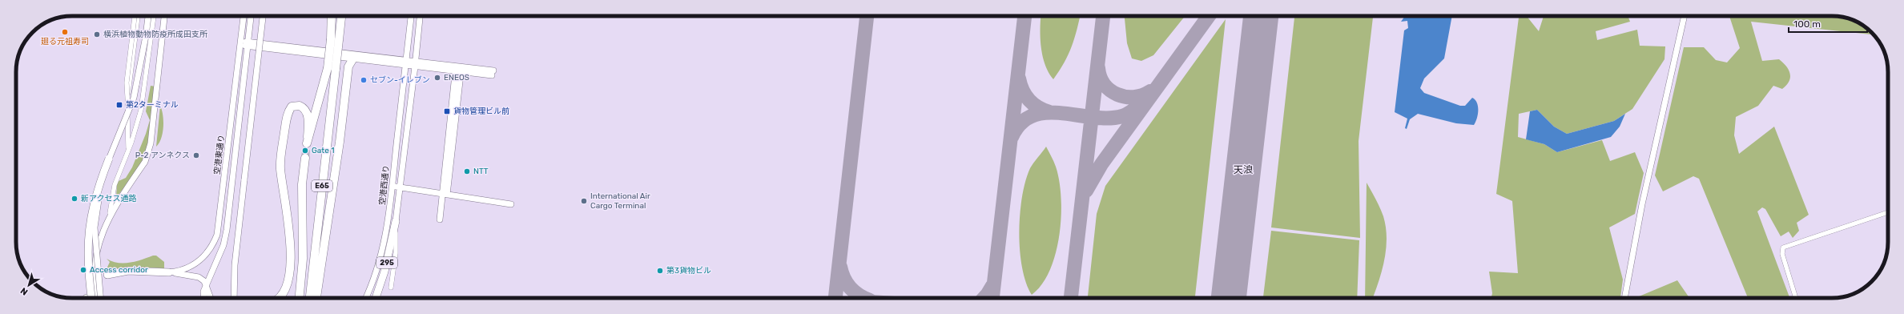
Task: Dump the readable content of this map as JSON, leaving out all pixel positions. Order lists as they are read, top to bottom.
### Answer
{
  "streets": {
    "highway": ["E65", "295"],
    "street": ["空港東通り", "空港西通り"]
  },
  "crossings": [
    ["空港西通り", "295"]
  ],
  "districts": ["天浪"],
  "places": {
    "other": [
      "廻る元祖寿司",
      "横浜植物動物防疫所成田支所",
      "ENEOS",
      "セブン-イレブン",
      "Gate 1",
      "P-2 アンネクス",
      "NTT",
      "新アクセス通路",
      "International Air Cargo Terminal",
      "Access corridor",
      "第3貨物ビル"
    ],
    "transit": ["第2ターミナル", "貨物管理ビル前"]
  },
  "scale_bar": "100 m",
  "north": "bottom left"
}
